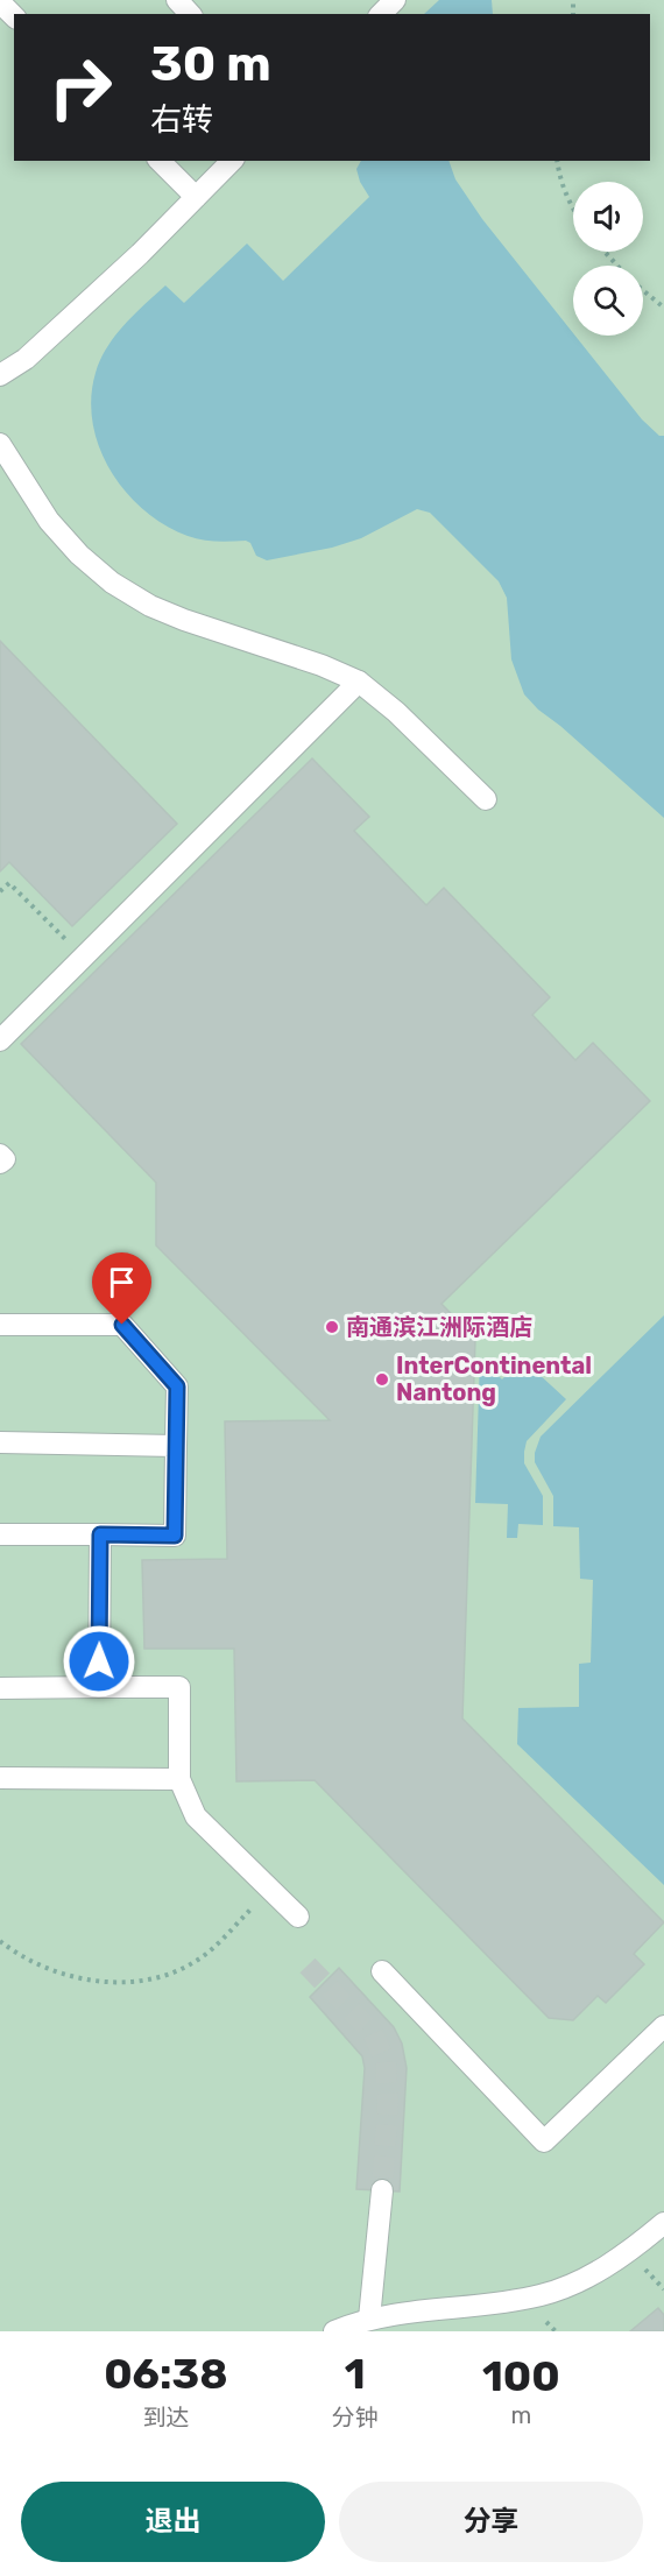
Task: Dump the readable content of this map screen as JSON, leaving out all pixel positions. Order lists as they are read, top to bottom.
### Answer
{
  "places": ["南通滨江洲际酒店", "InterContinental Nantong"],
  "page": {
    "turn": ["30 m", "右转"],
    "eta": [
      "06:38",
      "到达",
      "1",
      "分钟",
      "100",
      "m"
    ],
    "buttons": ["退出", "分享"]
  }
}
